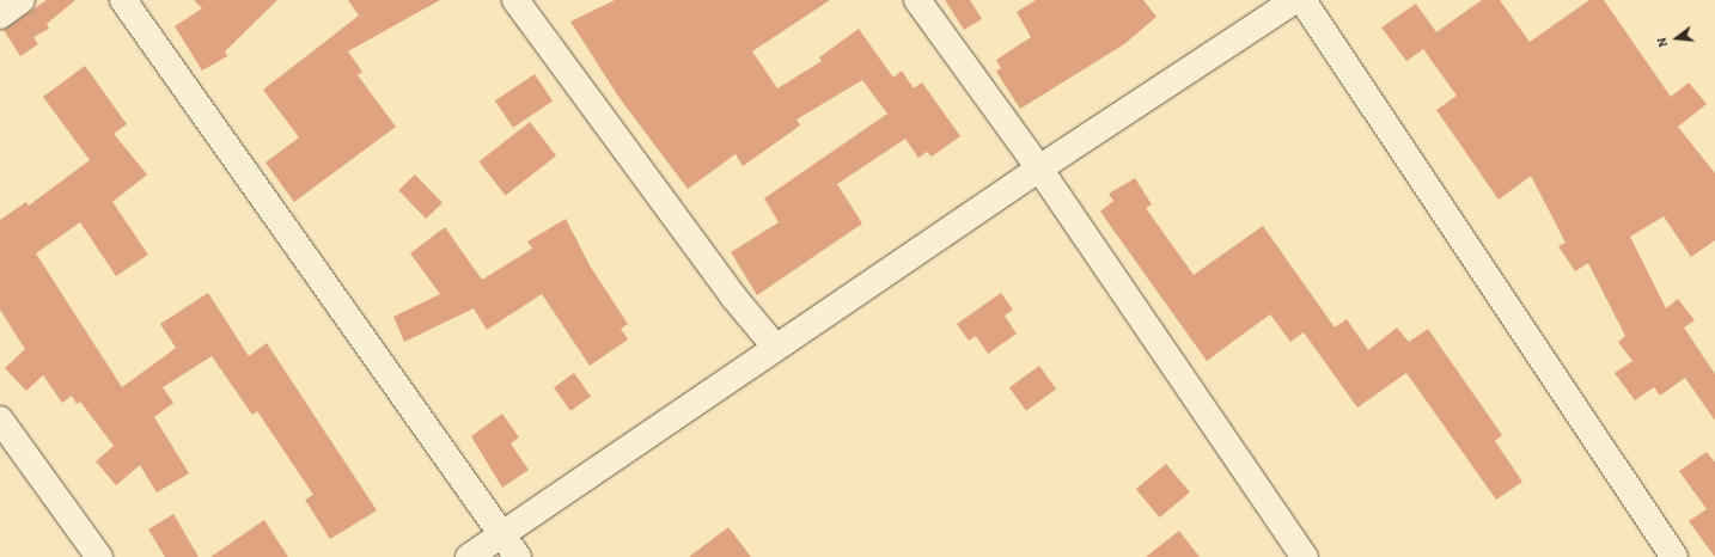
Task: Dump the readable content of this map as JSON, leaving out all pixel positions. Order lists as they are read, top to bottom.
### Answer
{
  "north": "left"
}
